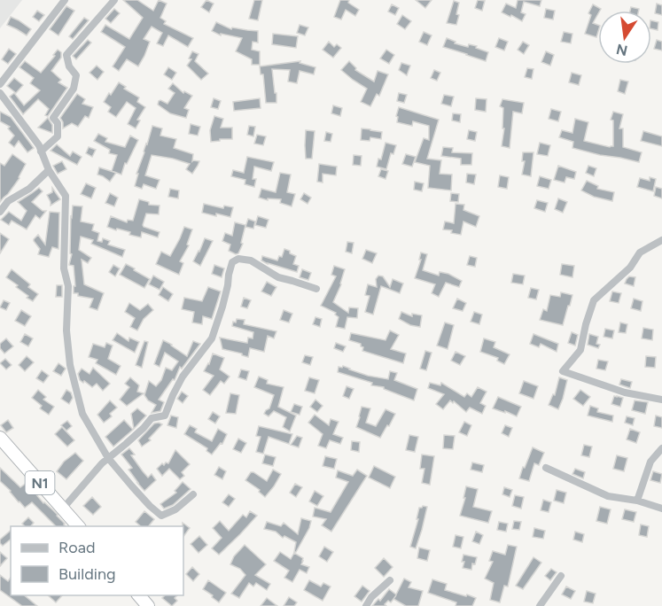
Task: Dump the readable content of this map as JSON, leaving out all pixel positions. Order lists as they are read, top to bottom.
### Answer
{
  "streets": {
    "highway": ["N1"]
  },
  "legend": ["Road", "Building"],
  "north": "bottom"
}
